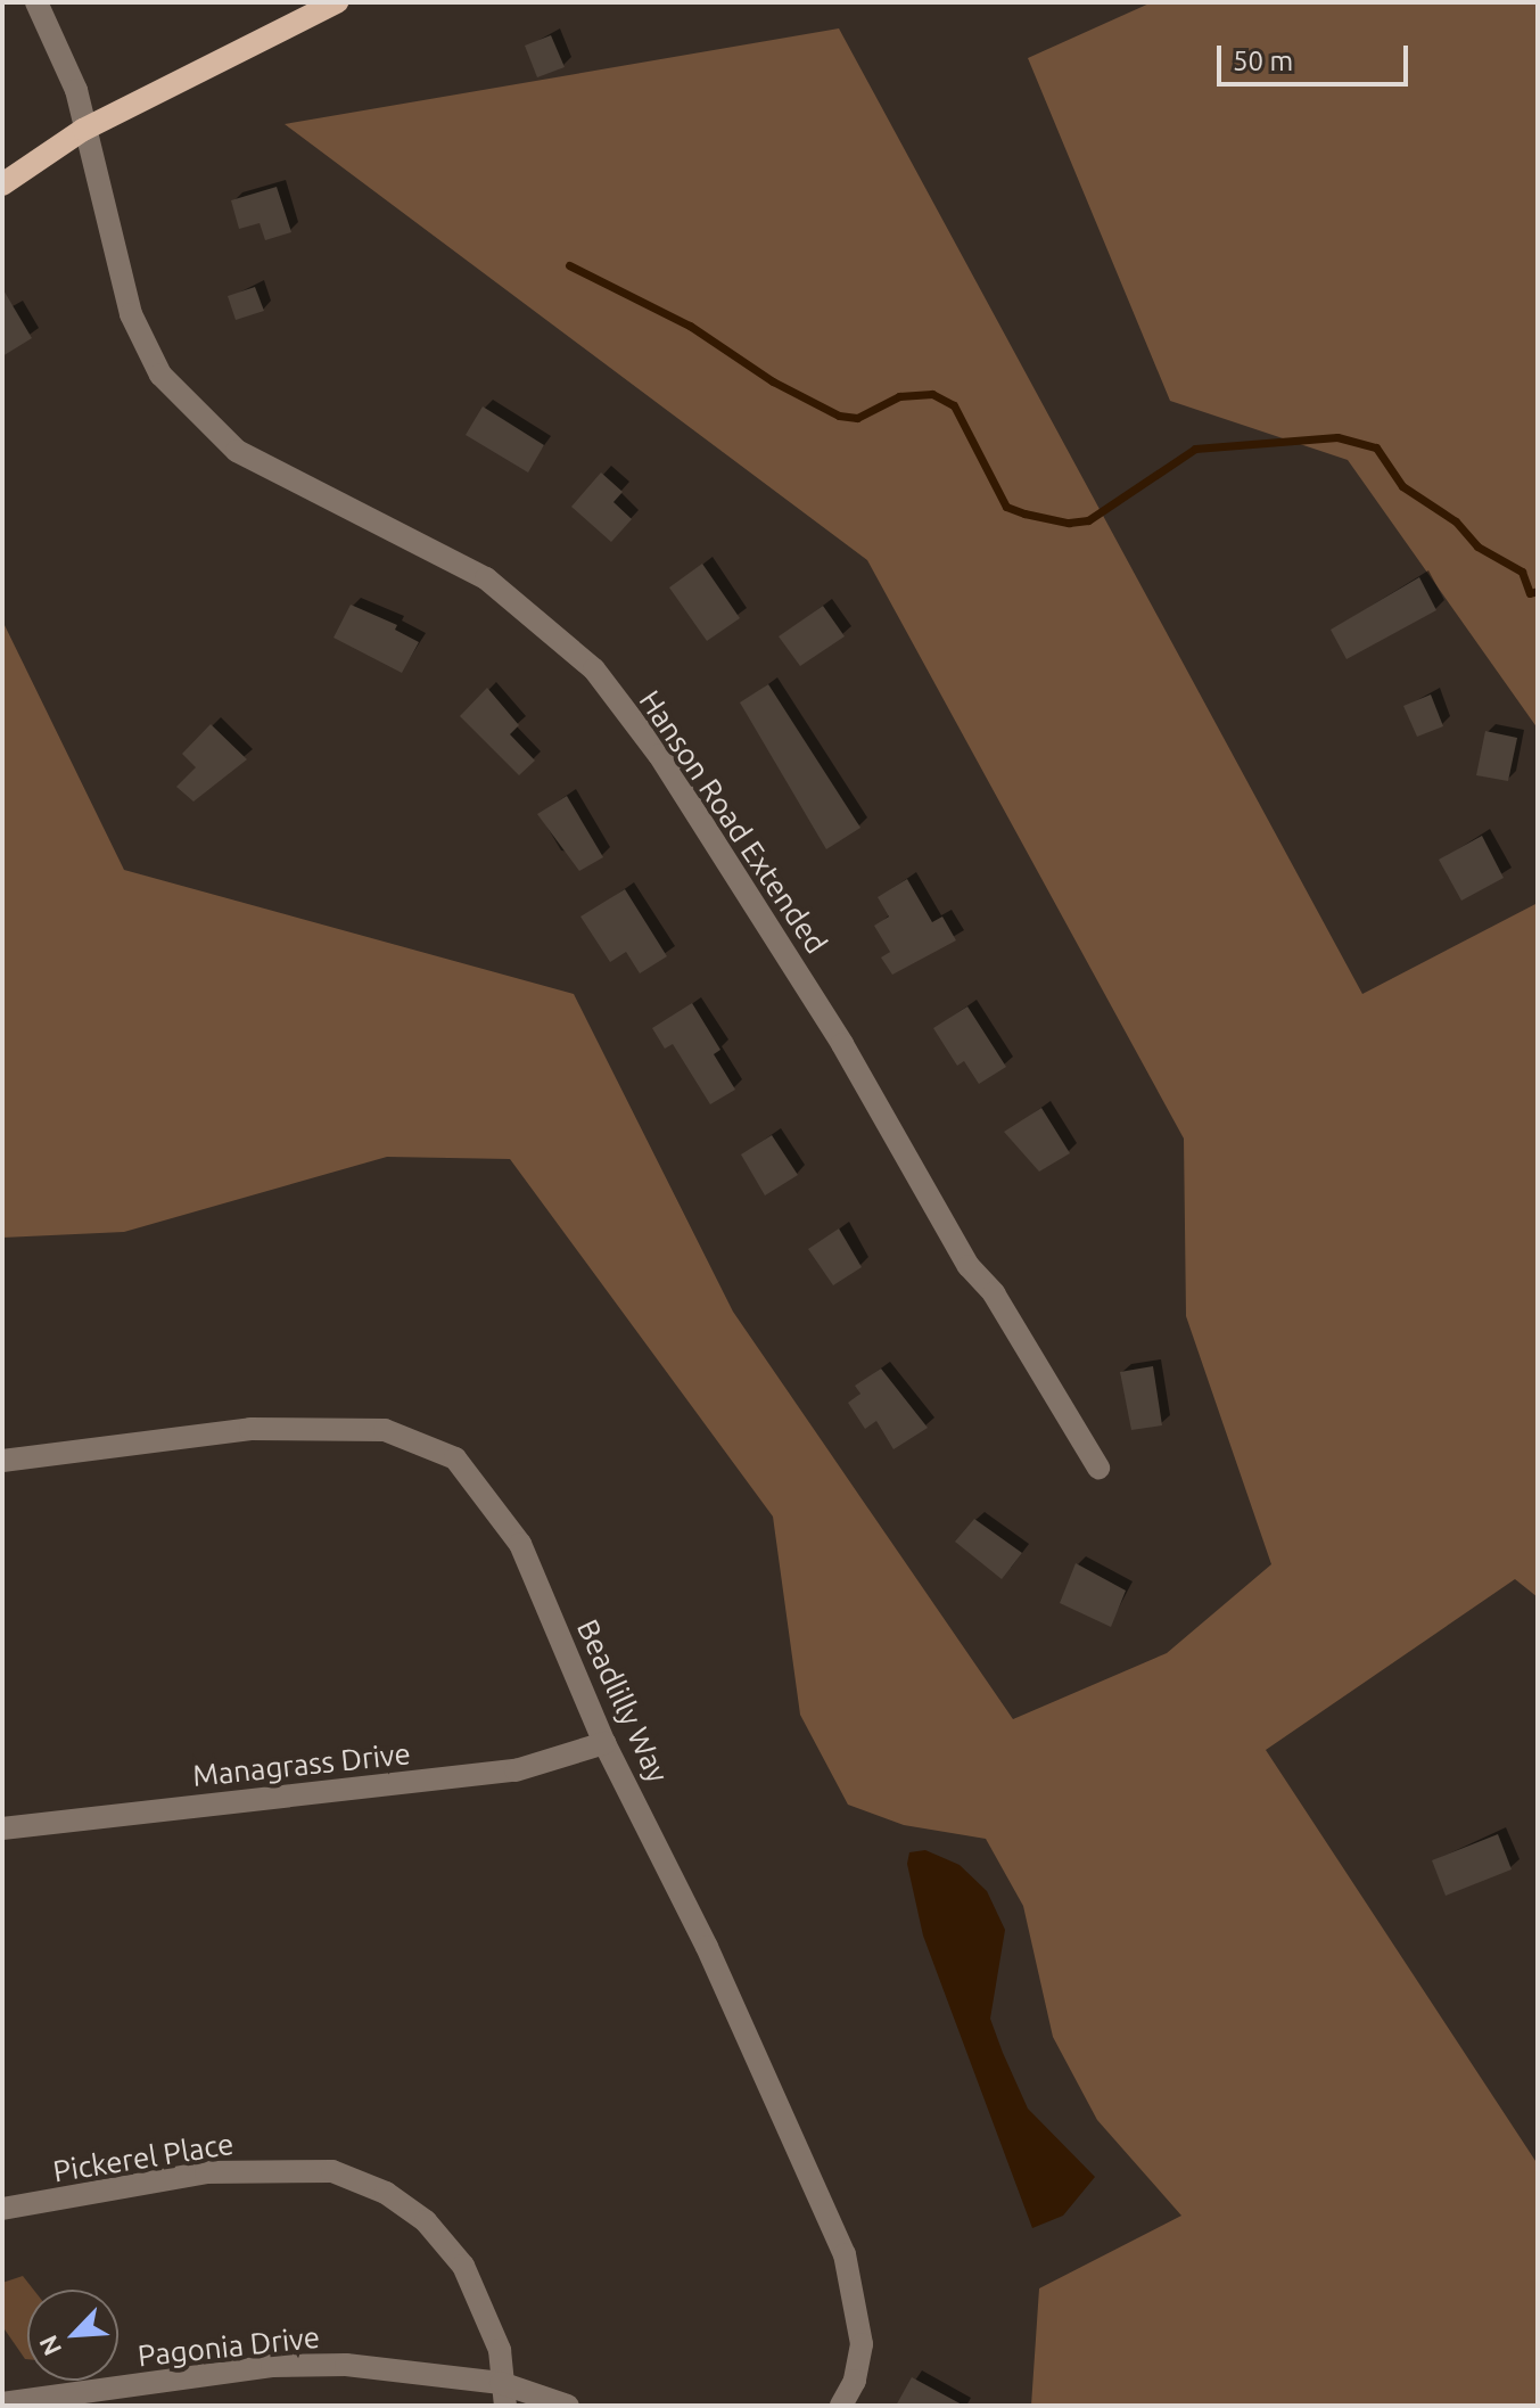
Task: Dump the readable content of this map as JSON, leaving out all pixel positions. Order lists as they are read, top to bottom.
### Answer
{
  "streets": {
    "street": [
      "Hanson Road Extended",
      "Beadlilly Way",
      "Managrass Drive",
      "Pickerel Place",
      "Pagonia Drive"
    ]
  },
  "crossings": [
    ["Beadlilly Way", "Managrass Drive"],
    ["Pickerel Place", "Pagonia Drive"]
  ],
  "scale_bar": "50 m",
  "north": "bottom left"
}
